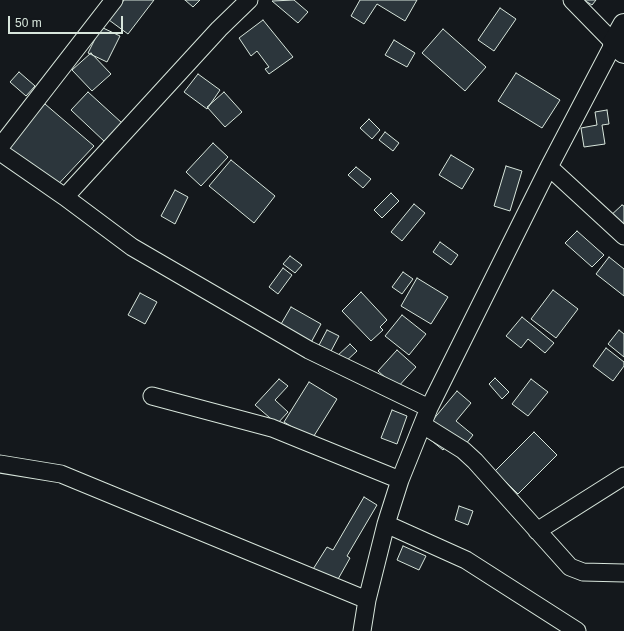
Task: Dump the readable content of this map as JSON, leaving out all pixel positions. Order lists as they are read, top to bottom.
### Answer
{
  "scale_bar": "50 m"
}
